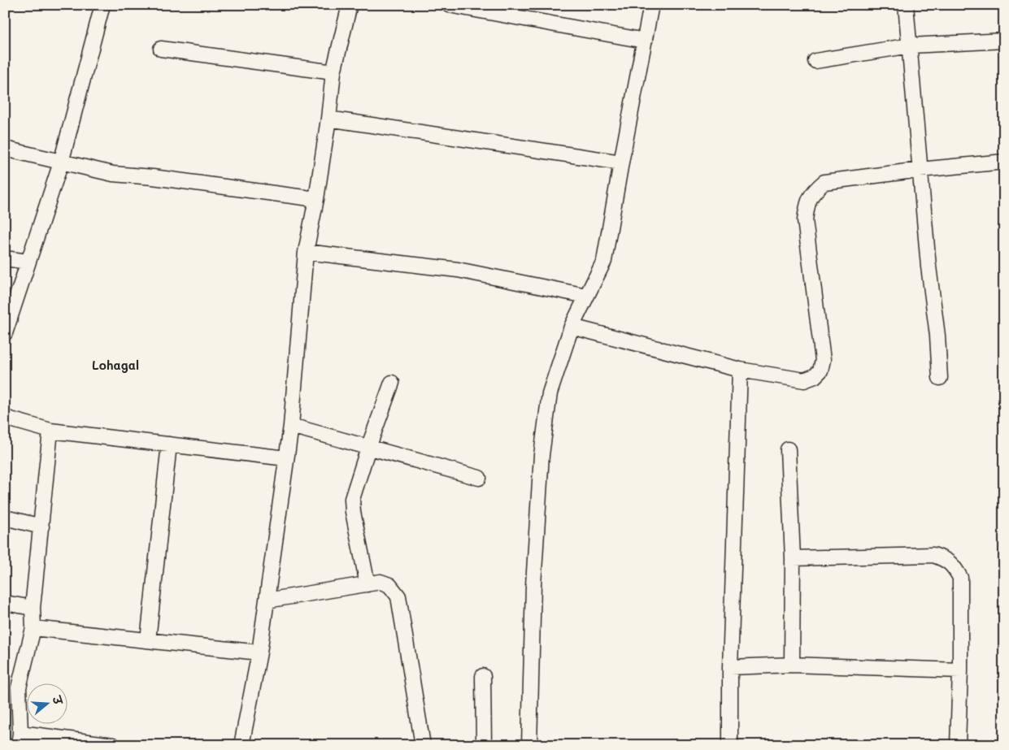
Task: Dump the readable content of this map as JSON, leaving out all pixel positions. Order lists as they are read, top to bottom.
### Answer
{
  "districts": ["Lohagal"],
  "north": "right"
}
